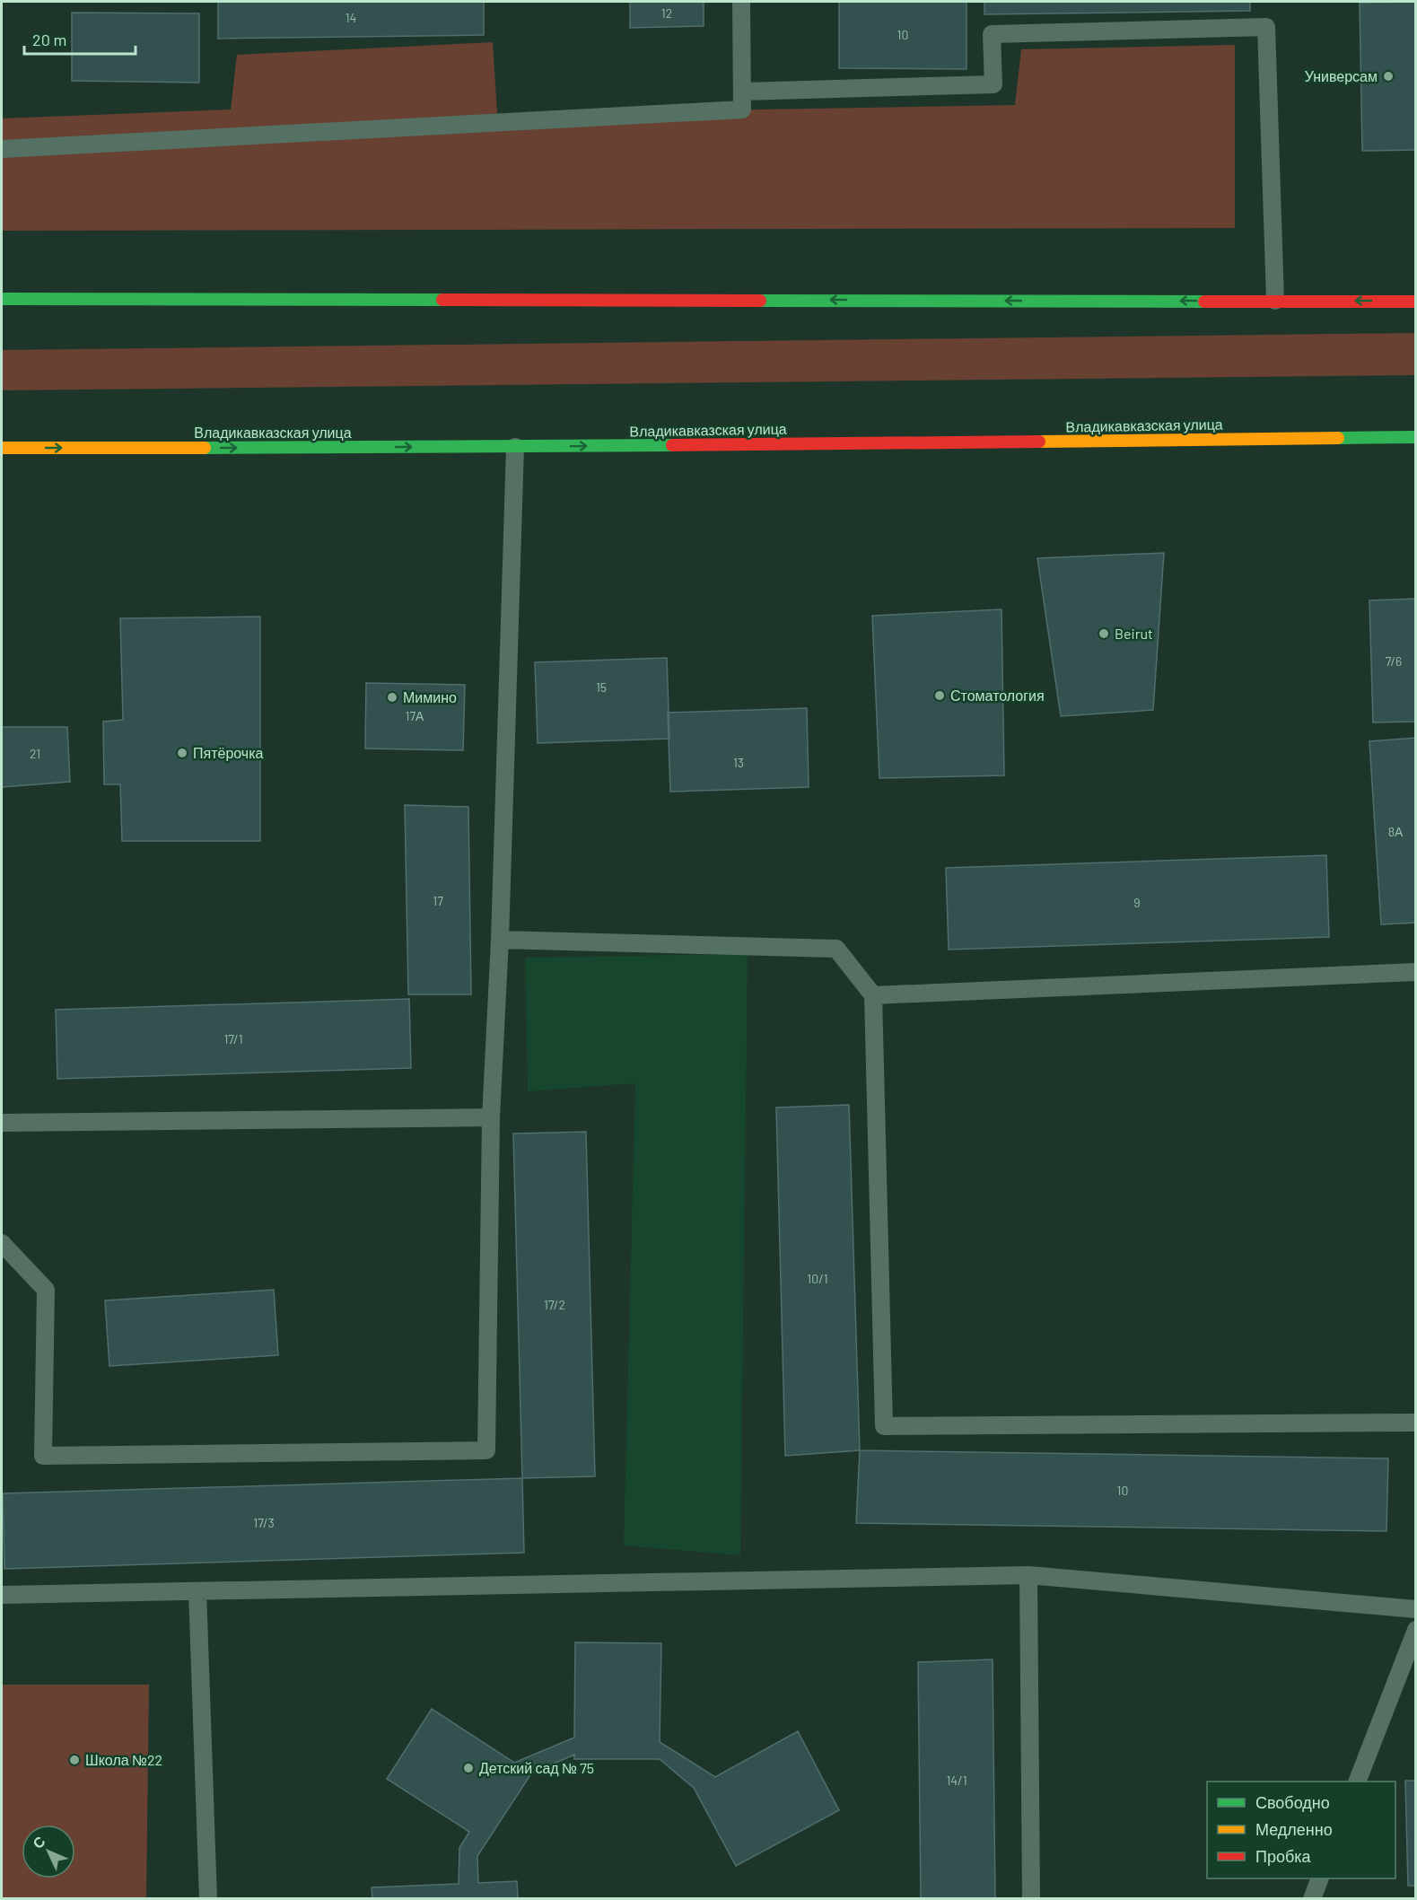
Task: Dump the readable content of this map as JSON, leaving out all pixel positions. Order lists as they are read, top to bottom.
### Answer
{
  "streets": {
    "main road": ["Владикавказская улица"]
  },
  "one_way": ["Владикавказская улица"],
  "places": [
    "Универсам",
    "Beirut",
    "Стоматология",
    "Мимино",
    "Пятёрочка",
    "Школа №22",
    "Детский сад № 75"
  ],
  "house_numbers": [
    "12",
    "14",
    "10",
    "7/6",
    "15",
    "17А",
    "21",
    "13",
    "8А",
    "17",
    "9",
    "17/1",
    "10/1",
    "17/2",
    "10",
    "17/3",
    "14/1"
  ],
  "legend": ["Свободно", "Медленно", "Пробка"],
  "scale_bar": "20 m",
  "north": "top left"
}
